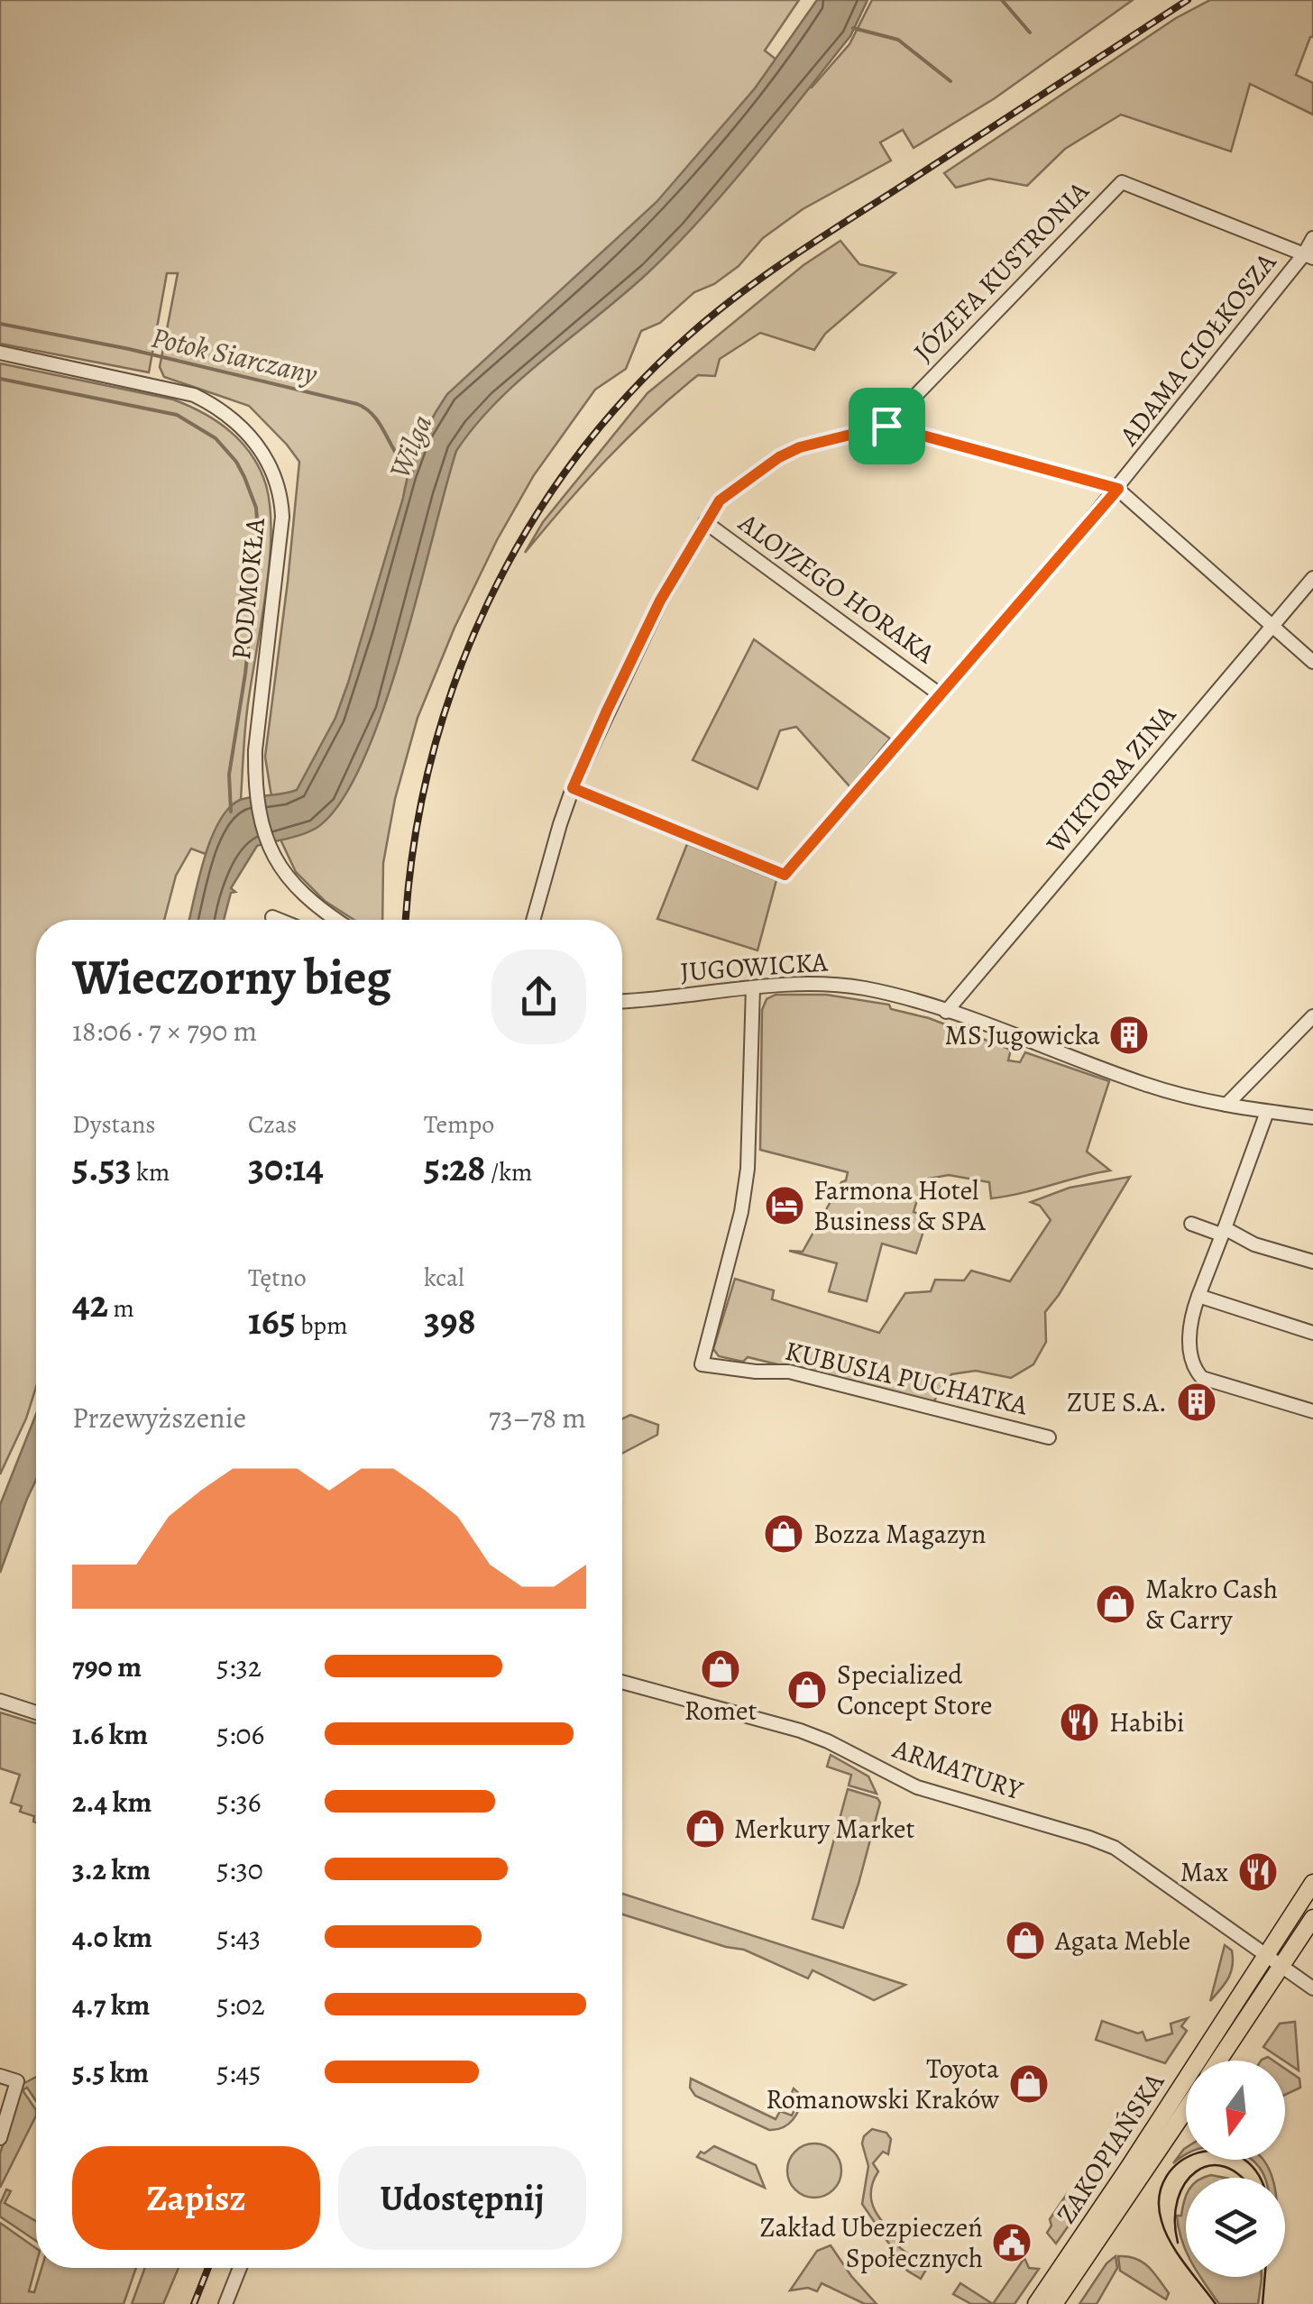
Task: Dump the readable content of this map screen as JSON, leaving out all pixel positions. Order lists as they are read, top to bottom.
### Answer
{
  "streets": {
    "main road": ["ZAKOPIAŃSKA"],
    "street": [
      "JÓZEFA KUSTRONIA",
      "ADAMA CIOŁKOSZA",
      "ALOJZEGO HORAKA",
      "PODMOKŁA",
      "WIKTORA ZINA",
      "JUGOWICKA",
      "KUBUSIA PUCHATKA",
      "ARMATURY"
    ]
  },
  "crossings": [
    ["JÓZEFA KUSTRONIA", "ADAMA CIOŁKOSZA"],
    ["ADAMA CIOŁKOSZA", "ALOJZEGO HORAKA"],
    ["WIKTORA ZINA", "JUGOWICKA"],
    ["JUGOWICKA", "KUBUSIA PUCHATKA"],
    ["ARMATURY", "ZAKOPIAŃSKA"]
  ],
  "water": ["Potok Siarczany", "Wilga"],
  "places": {
    "building": ["MS Jugowicka", "ZUE S.A."],
    "hotel": ["Farmona Hotel Business & SPA"],
    "shop": [
      "Bozza Magazyn",
      "Makro Cash & Carry",
      "Romet",
      "Specialized Concept Store",
      "Merkury Market",
      "Agata Meble",
      "Toyota Romanowski Kraków"
    ],
    "restaurant": ["Habibi", "Max"],
    "public building": ["Zakład Ubezpieczeń Społecznych"]
  },
  "north": "bottom",
  "page": {
    "heading": ["Wieczorny bieg", "18:06 · 7 × 790 m"],
    "stats": [
      ["Dystans", "5.53 km"],
      ["Czas", "30:14"],
      ["Tempo", "5:28 /km"],
      ["42 m"],
      ["Tętno", "165 bpm"],
      ["kcal", "398"]
    ],
    "chart": ["Przewyższenie", "73–78 m"],
    "list": [
      {
        "name": "790 m",
        "note": "5:32"
      },
      {
        "name": "1.6 km",
        "note": "5:06"
      },
      {
        "name": "2.4 km",
        "note": "5:36"
      },
      {
        "name": "3.2 km",
        "note": "5:30"
      },
      {
        "name": "4.0 km",
        "note": "5:43"
      },
      {
        "name": "4.7 km",
        "note": "5:02"
      },
      {
        "name": "5.5 km",
        "note": "5:45"
      }
    ],
    "buttons": ["Zapisz", "Udostępnij"]
  }
}
